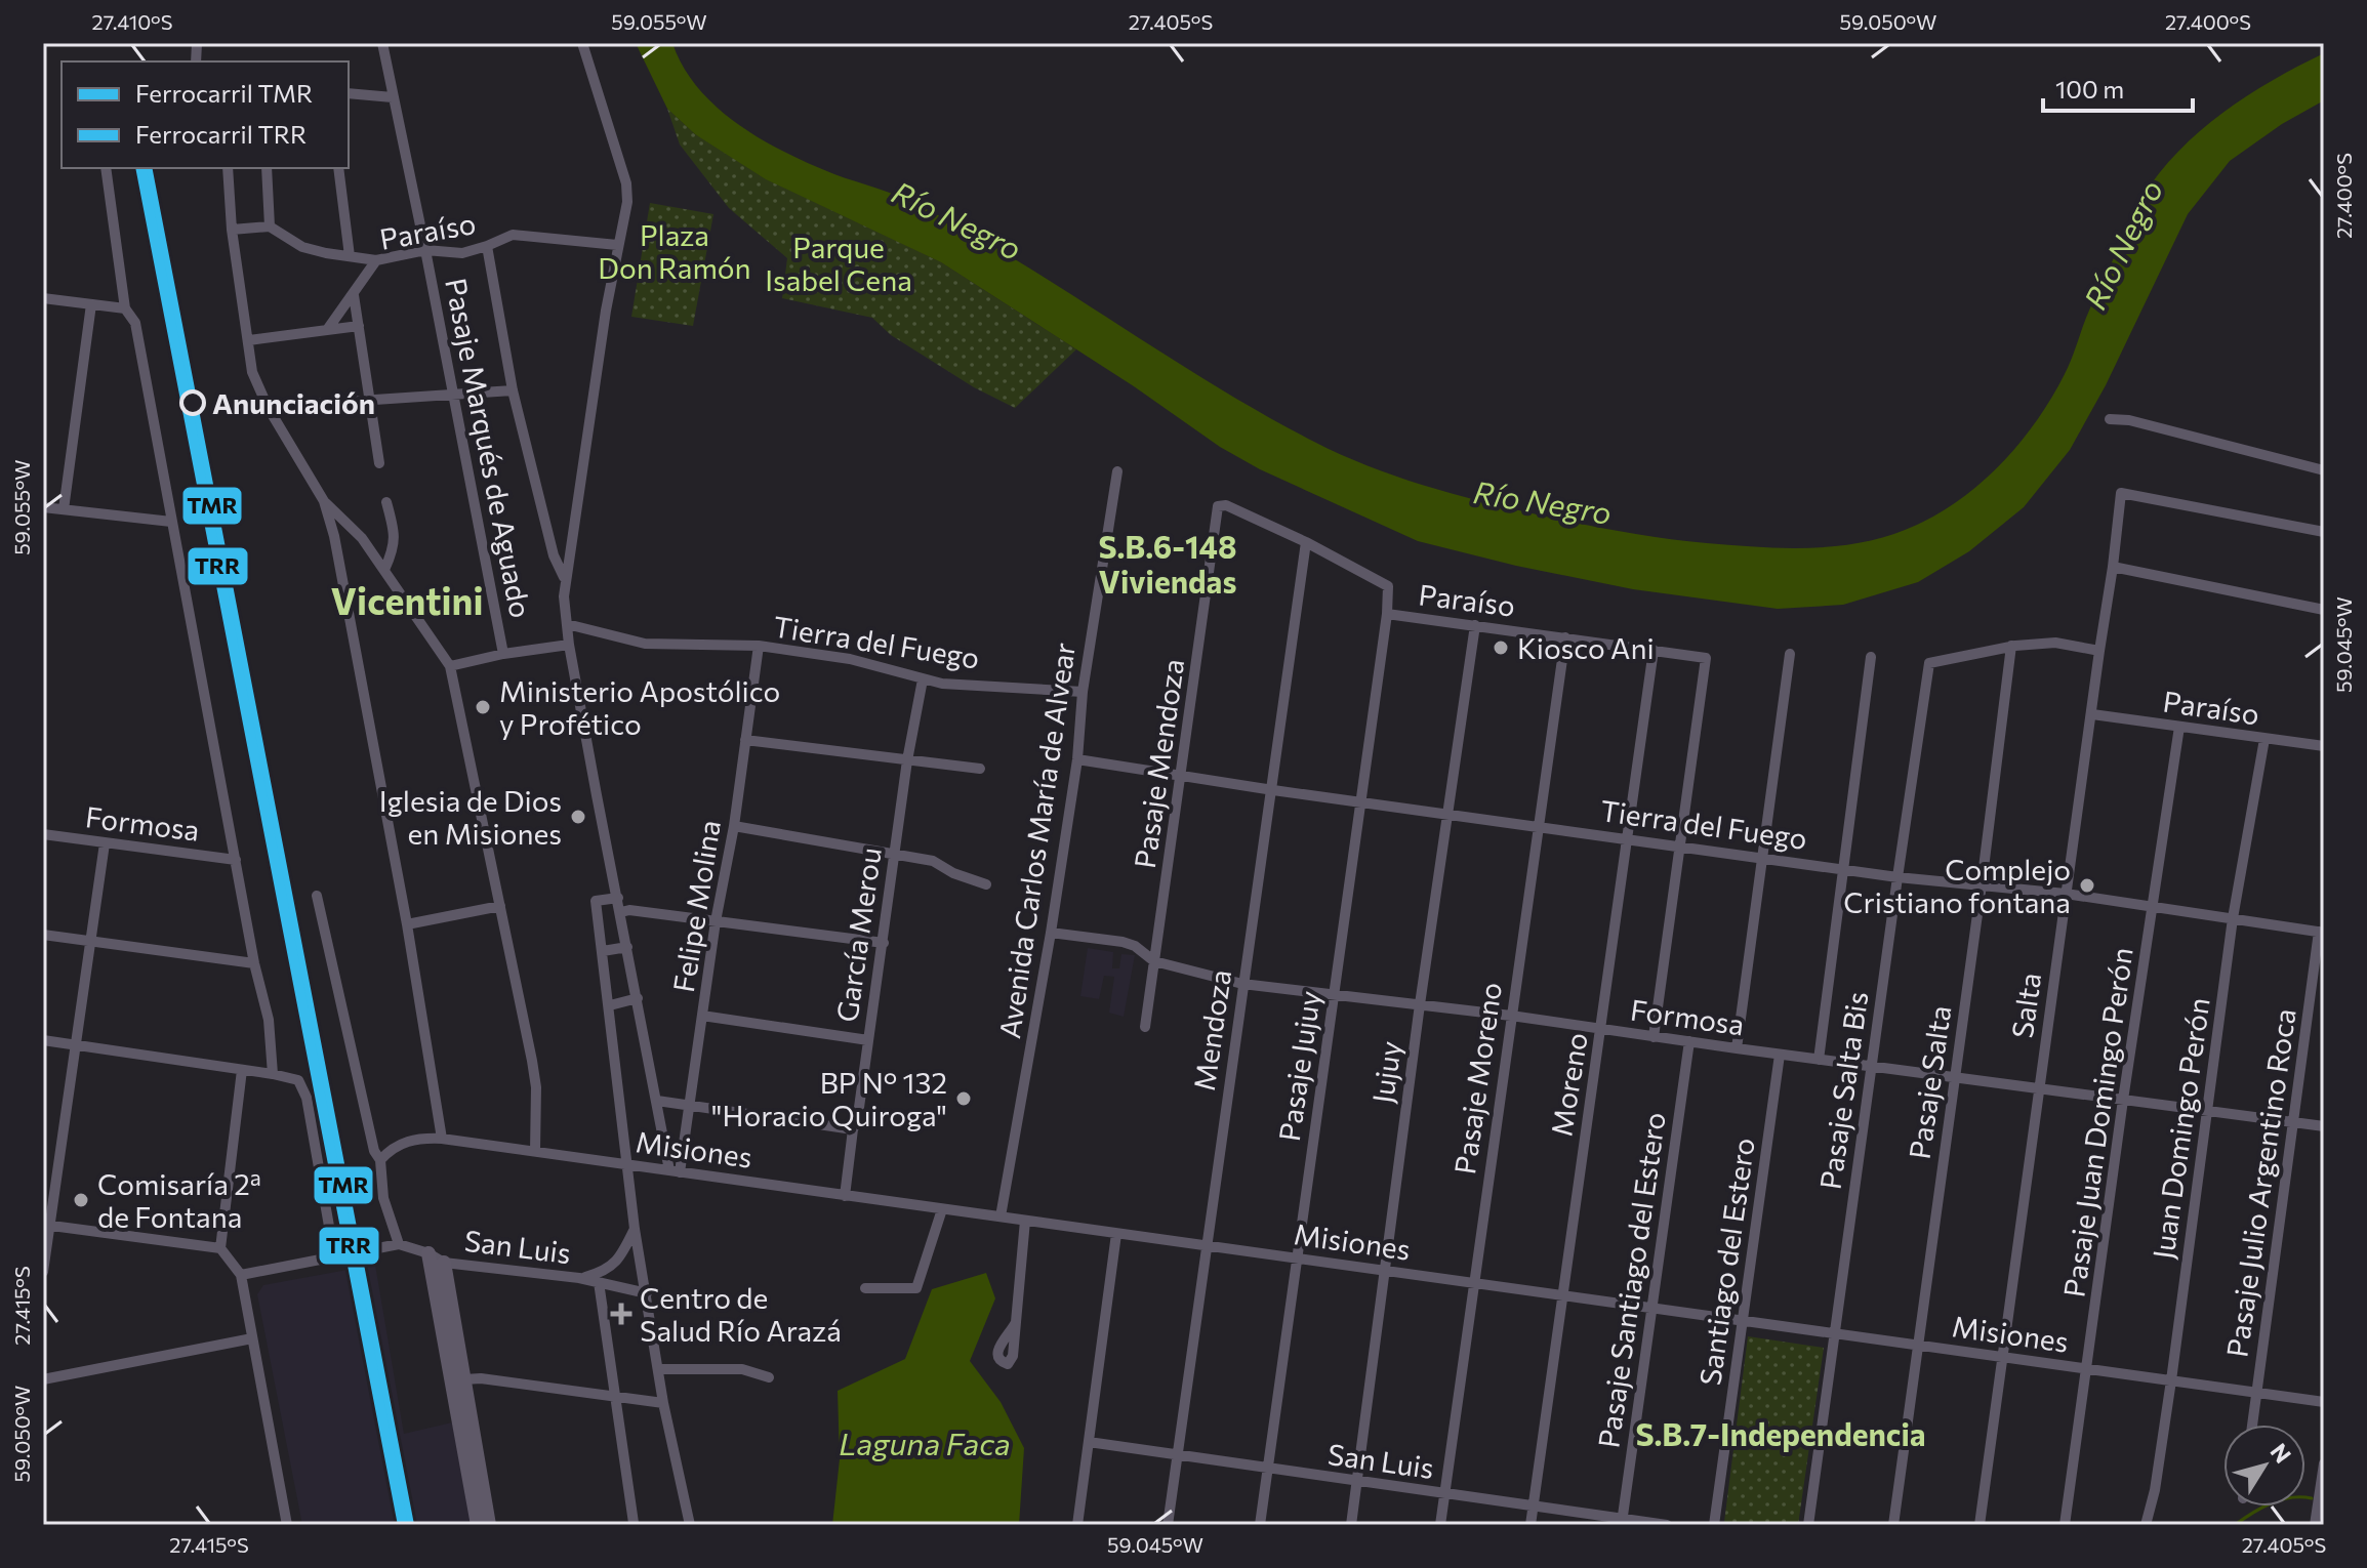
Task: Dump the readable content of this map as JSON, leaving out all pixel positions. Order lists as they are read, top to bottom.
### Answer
{
  "streets": {
    "street": [
      "Paraíso",
      "Pasaje Marqués de Aguado",
      "Tierra del Fuego",
      "Pasaje Mendoza",
      "Formosa",
      "Avenida Carlos María de Alvear",
      "Felipe Molina",
      "García Merou",
      "Salta",
      "Mendoza",
      "Pasaje Jujuy",
      "Jujuy",
      "Pasaje Moreno",
      "Pasaje Salta",
      "Moreno",
      "Pasaje Salta Bis",
      "Pasaje Juan Domingo Perón",
      "Juan Domingo Perón",
      "Misiones",
      "Pasaje Julio Argentino Roca",
      "San Luis",
      "Santiago del Estero",
      "Pasaje Santiago del Estero"
    ]
  },
  "crossings": [
    ["Paraíso", "Pasaje Marqués de Aguado"],
    ["Paraíso", "Tierra del Fuego"],
    ["Paraíso", "Pasaje Mendoza"],
    ["Paraíso", "Salta"],
    ["Paraíso", "Mendoza"],
    ["Paraíso", "Pasaje Jujuy"],
    ["Paraíso", "Jujuy"],
    ["Paraíso", "Pasaje Moreno"],
    ["Paraíso", "Moreno"],
    ["Paraíso", "Pasaje Juan Domingo Perón"],
    ["Paraíso", "Juan Domingo Perón"],
    ["Tierra del Fuego", "Pasaje Mendoza"],
    ["Tierra del Fuego", "Avenida Carlos María de Alvear"],
    ["Tierra del Fuego", "Felipe Molina"],
    ["Tierra del Fuego", "García Merou"],
    ["Tierra del Fuego", "Salta"],
    ["Tierra del Fuego", "Mendoza"],
    ["Tierra del Fuego", "Pasaje Jujuy"],
    ["Tierra del Fuego", "Jujuy"],
    ["Tierra del Fuego", "Pasaje Moreno"],
    ["Tierra del Fuego", "Pasaje Salta"],
    ["Tierra del Fuego", "Moreno"],
    ["Tierra del Fuego", "Pasaje Salta Bis"],
    ["Tierra del Fuego", "Pasaje Juan Domingo Perón"],
    ["Tierra del Fuego", "Juan Domingo Perón"],
    ["Tierra del Fuego", "Pasaje Julio Argentino Roca"],
    ["Pasaje Mendoza", "Formosa"],
    ["Formosa", "Avenida Carlos María de Alvear"],
    ["Formosa", "Salta"],
    ["Formosa", "Mendoza"],
    ["Formosa", "Pasaje Jujuy"],
    ["Formosa", "Jujuy"],
    ["Formosa", "Pasaje Moreno"],
    ["Formosa", "Pasaje Salta"],
    ["Formosa", "Moreno"],
    ["Formosa", "Pasaje Salta Bis"],
    ["Formosa", "Pasaje Juan Domingo Perón"],
    ["Formosa", "Juan Domingo Perón"],
    ["Formosa", "Pasaje Julio Argentino Roca"],
    ["Formosa", "Santiago del Estero"],
    ["Formosa", "Pasaje Santiago del Estero"],
    ["Avenida Carlos María de Alvear", "Misiones"],
    ["Felipe Molina", "Misiones"],
    ["García Merou", "Misiones"],
    ["Salta", "Misiones"],
    ["Mendoza", "Misiones"],
    ["Mendoza", "San Luis"],
    ["Pasaje Jujuy", "Misiones"],
    ["Pasaje Jujuy", "San Luis"],
    ["Jujuy", "Misiones"],
    ["Jujuy", "San Luis"],
    ["Pasaje Moreno", "Misiones"],
    ["Pasaje Moreno", "San Luis"],
    ["Pasaje Salta", "Pasaje Salta Bis"],
    ["Pasaje Salta", "Misiones"],
    ["Moreno", "Misiones"],
    ["Moreno", "San Luis"],
    ["Pasaje Salta Bis", "Misiones"],
    ["Pasaje Juan Domingo Perón", "Misiones"],
    ["Juan Domingo Perón", "Misiones"],
    ["Misiones", "Pasaje Julio Argentino Roca"],
    ["Misiones", "Santiago del Estero"],
    ["Misiones", "Pasaje Santiago del Estero"],
    ["San Luis", "Pasaje Santiago del Estero"]
  ],
  "districts": ["S.B.6-148 Viviendas", "Vicentini", "S.B.7-Independencia"],
  "water": ["Río Negro", "Laguna Faca"],
  "parks": ["Plaza Don Ramón", "Parque Isabel Cena"],
  "places": {
    "other": [
      "Anunciación",
      "Kiosco Ani",
      "Ministerio Apostólico y Profético",
      "Iglesia de Dios en Misiones",
      "Complejo Cristiano fontana",
      "BP N° 132 \"Horacio Quiroga\"",
      "Comisaría 2ª de Fontana"
    ],
    "health": ["Centro de Salud Río Arazá"]
  },
  "lines": ["rail line TMR", "rail line TRR"],
  "legend": ["Ferrocarril TMR", "Ferrocarril TRR"],
  "scale_bar": "100 m",
  "north": "top right",
  "coordinates": [
    "27.410°S",
    "59.055°W",
    "27.405°S",
    "59.050°W",
    "27.400°S",
    "59.045°W",
    "27.415°S"
  ]
}
